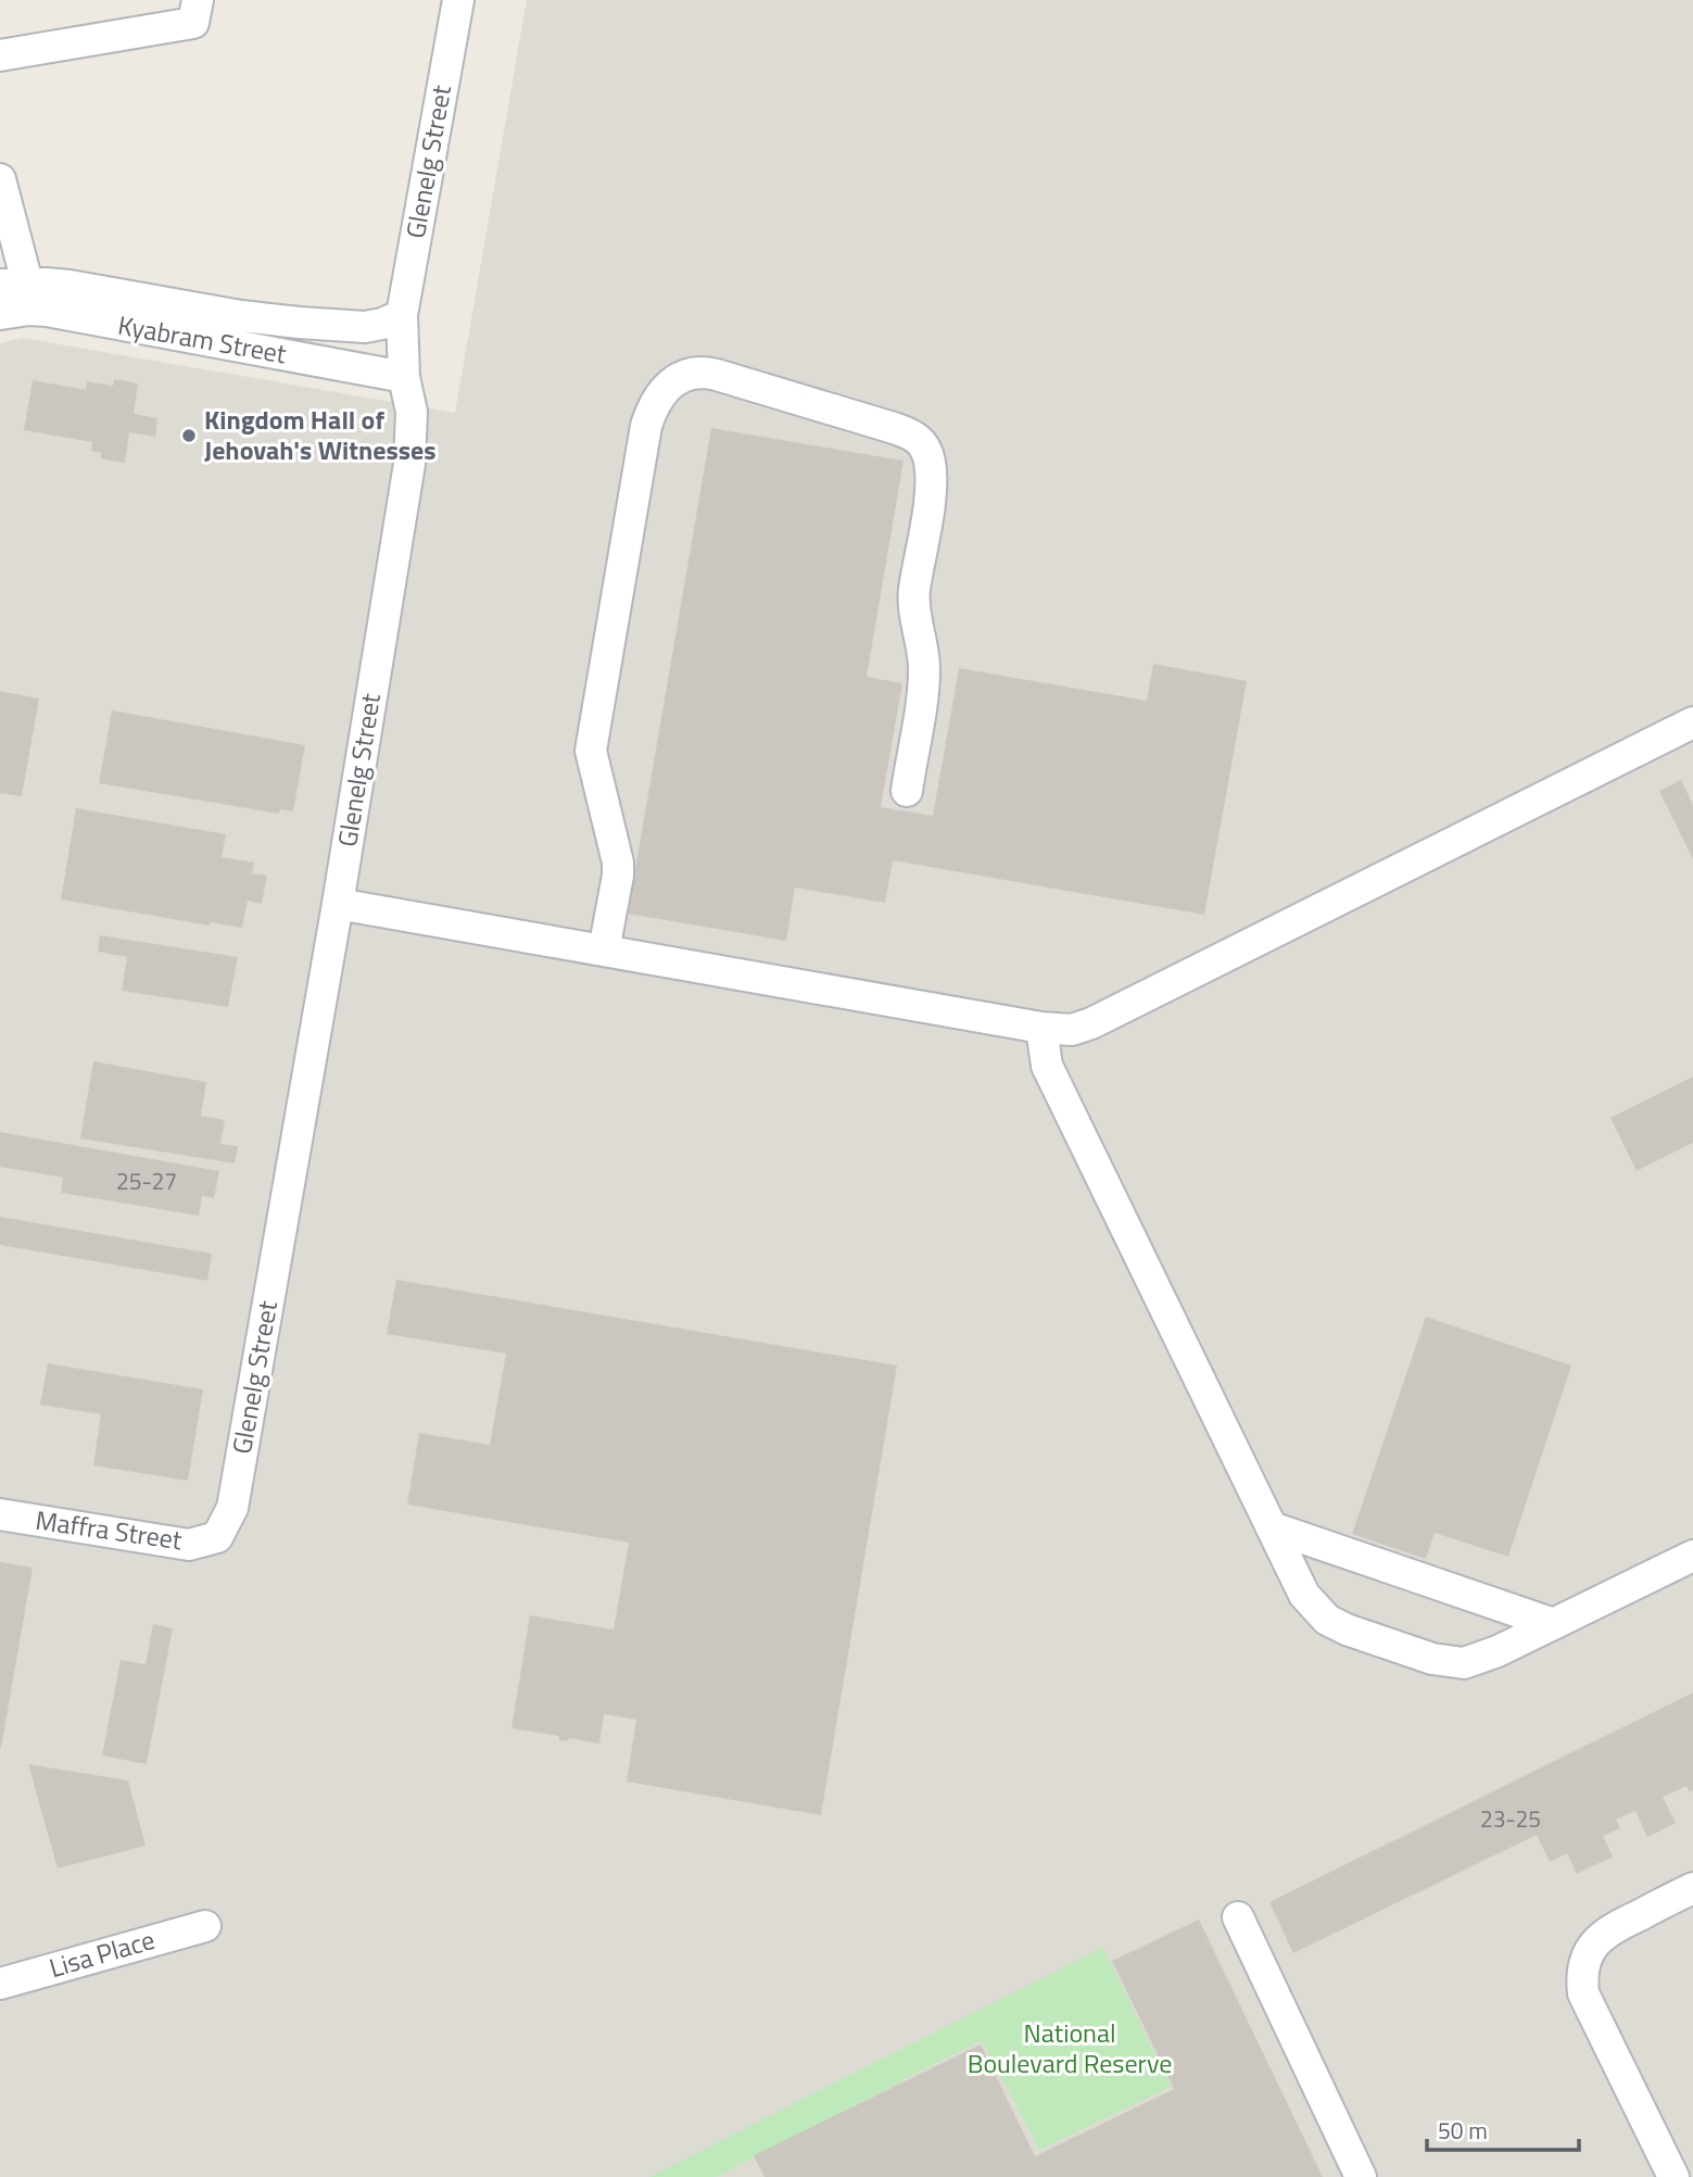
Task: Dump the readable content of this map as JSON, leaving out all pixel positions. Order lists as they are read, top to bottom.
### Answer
{
  "streets": {
    "street": [
      "Glenelg Street",
      "Kyabram Street",
      "Maffra Street",
      "Lisa Place"
    ]
  },
  "crossings": [
    ["Glenelg Street", "Kyabram Street"],
    ["Glenelg Street", "Maffra Street"]
  ],
  "parks": ["National Boulevard Reserve"],
  "places": ["Kingdom Hall of Jehovah's Witnesses"],
  "house_numbers": ["25-27", "23-25"],
  "scale_bar": "50 m"
}
